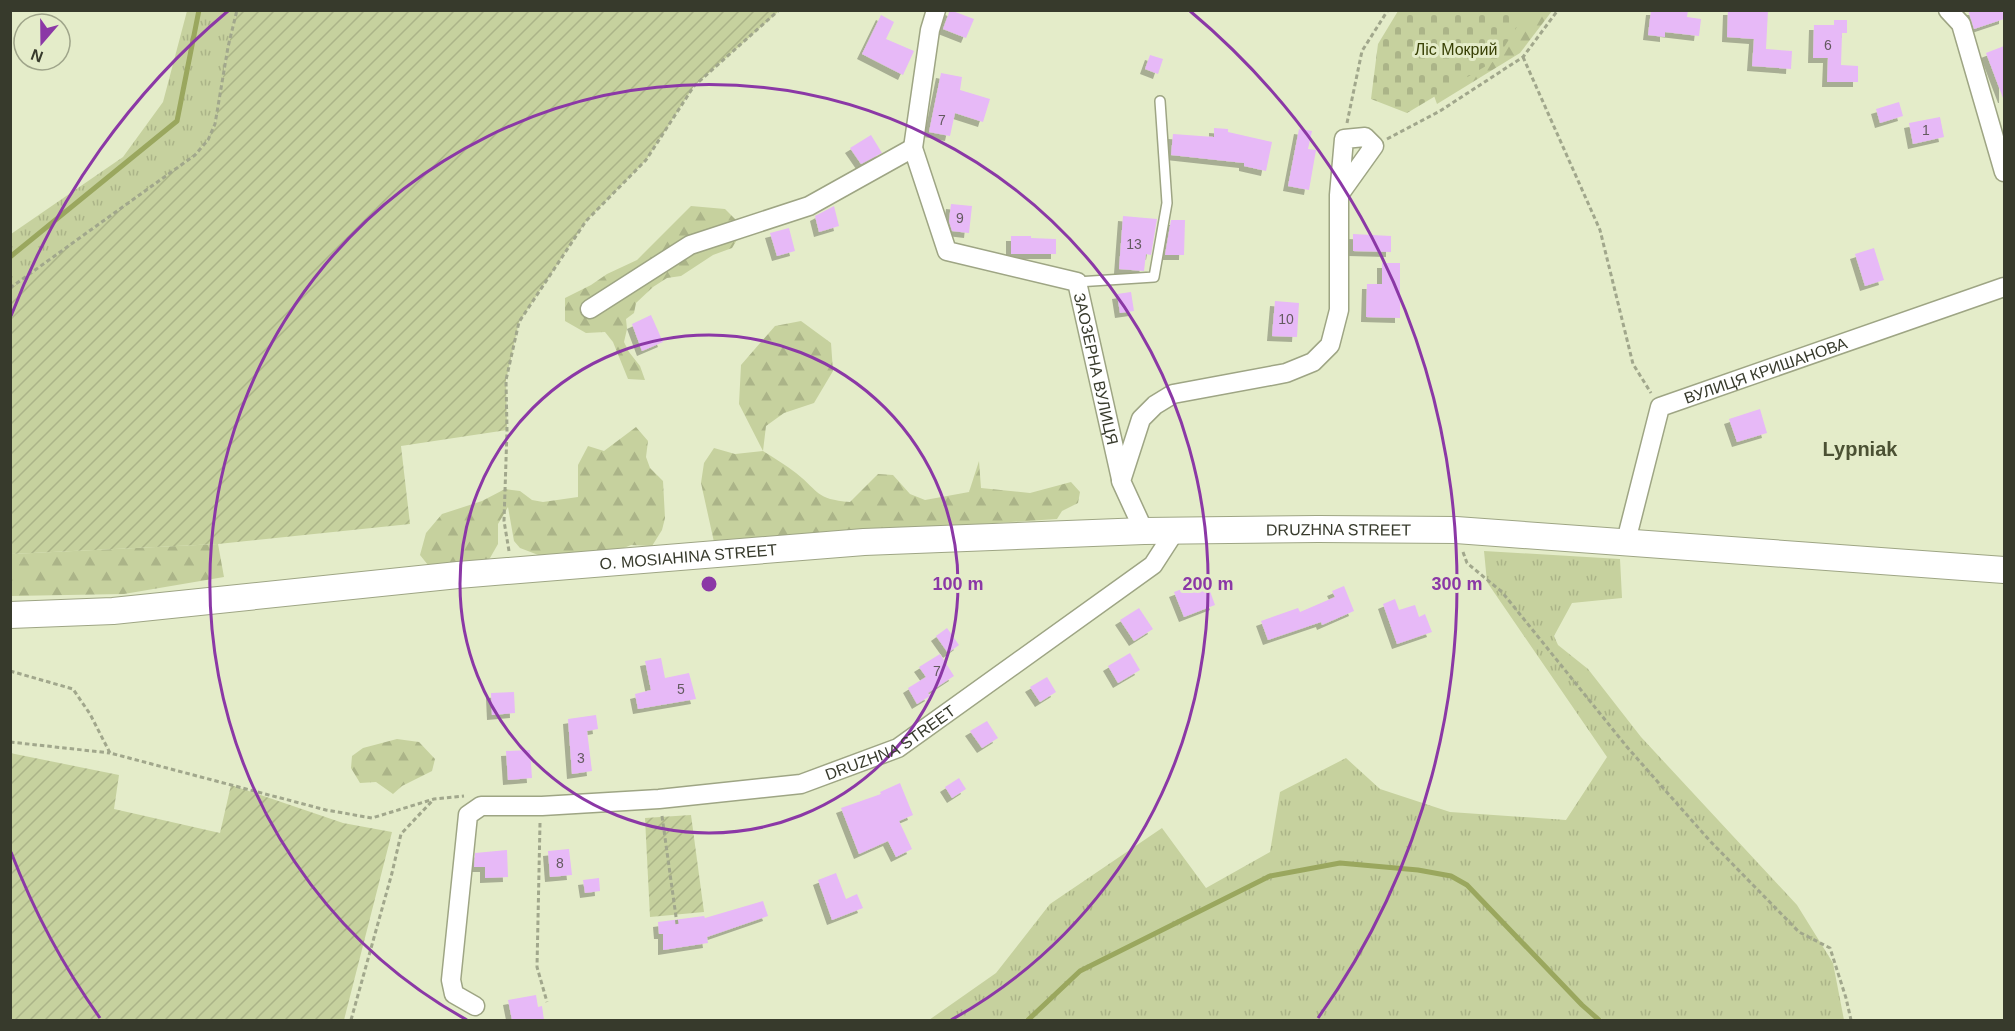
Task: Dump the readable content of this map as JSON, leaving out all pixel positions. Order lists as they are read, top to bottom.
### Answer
{
  "streets": {
    "main road": ["DRUZHNA STREET", "O. MOSIAHINA STREET"],
    "street": ["ЗАОЗЕРНА ВУЛИЦЯ", "ВУЛИЦЯ КРИШАНОВА"]
  },
  "crossings": [
    ["ЗАОЗЕРНА ВУЛИЦЯ", "O. MOSIAHINA STREET"],
    ["DRUZHNA STREET", "O. MOSIAHINA STREET"]
  ],
  "districts": ["Lypniak"],
  "parks": ["Ліс Мокрий"],
  "house_numbers": [
    "6",
    "7",
    "1",
    "9",
    "13",
    "10",
    "7",
    "5",
    "3",
    "8"
  ],
  "north": "bottom",
  "rings": ["100 m", "200 m", "300 m"]
}
